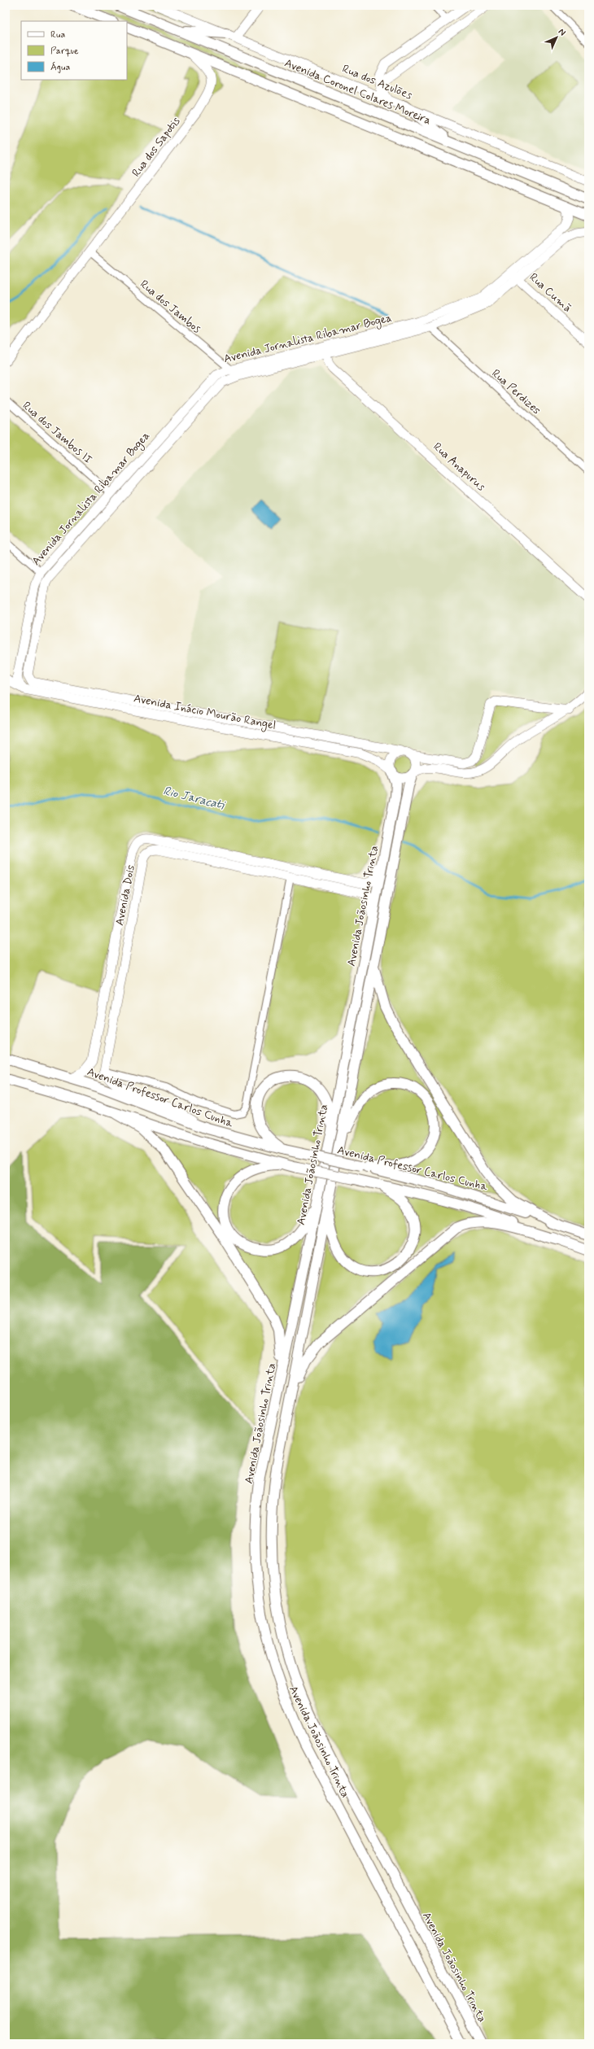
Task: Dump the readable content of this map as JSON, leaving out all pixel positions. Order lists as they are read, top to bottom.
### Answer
{
  "streets": {
    "main road": [
      "Rua dos Azulões",
      "Avenida Coronel Colares Moreira",
      "Rua dos Sapotis",
      "Rua Cumã",
      "Avenida Jornalista Ribamar Bogea",
      "Rua Anapurus",
      "Avenida Inácio Mourão Rangel",
      "Avenida Dois",
      "Avenida Joãosinho Trinta",
      "Avenida Professor Carlos Cunha"
    ],
    "street": ["Rua dos Jambos", "Rua Perdizes", "Rua dos Jambos II"]
  },
  "crossings": [
    ["Rua dos Sapotis", "Rua dos Jambos"],
    ["Rua Cumã", "Avenida Jornalista Ribamar Bogea"],
    ["Rua dos Jambos", "Avenida Jornalista Ribamar Bogea"],
    ["Avenida Jornalista Ribamar Bogea", "Rua Perdizes"],
    ["Avenida Jornalista Ribamar Bogea", "Rua dos Jambos II"],
    ["Avenida Jornalista Ribamar Bogea", "Rua Anapurus"],
    ["Avenida Jornalista Ribamar Bogea", "Avenida Inácio Mourão Rangel"],
    ["Avenida Inácio Mourão Rangel", "Avenida Joãosinho Trinta"],
    ["Avenida Dois", "Avenida Joãosinho Trinta"],
    ["Avenida Dois", "Avenida Professor Carlos Cunha"]
  ],
  "water": ["Rio Jaracati"],
  "legend": ["Rua", "Parque", "Água"],
  "north": "top right"
}
